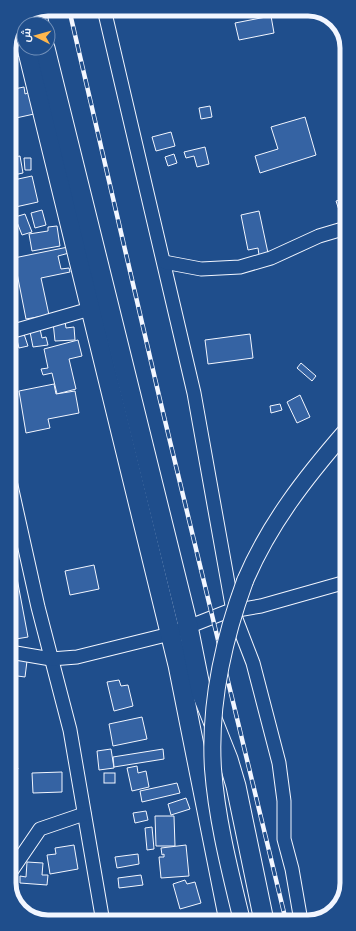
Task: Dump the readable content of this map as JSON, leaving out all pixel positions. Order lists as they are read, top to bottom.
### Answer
{
  "north": "left"
}
